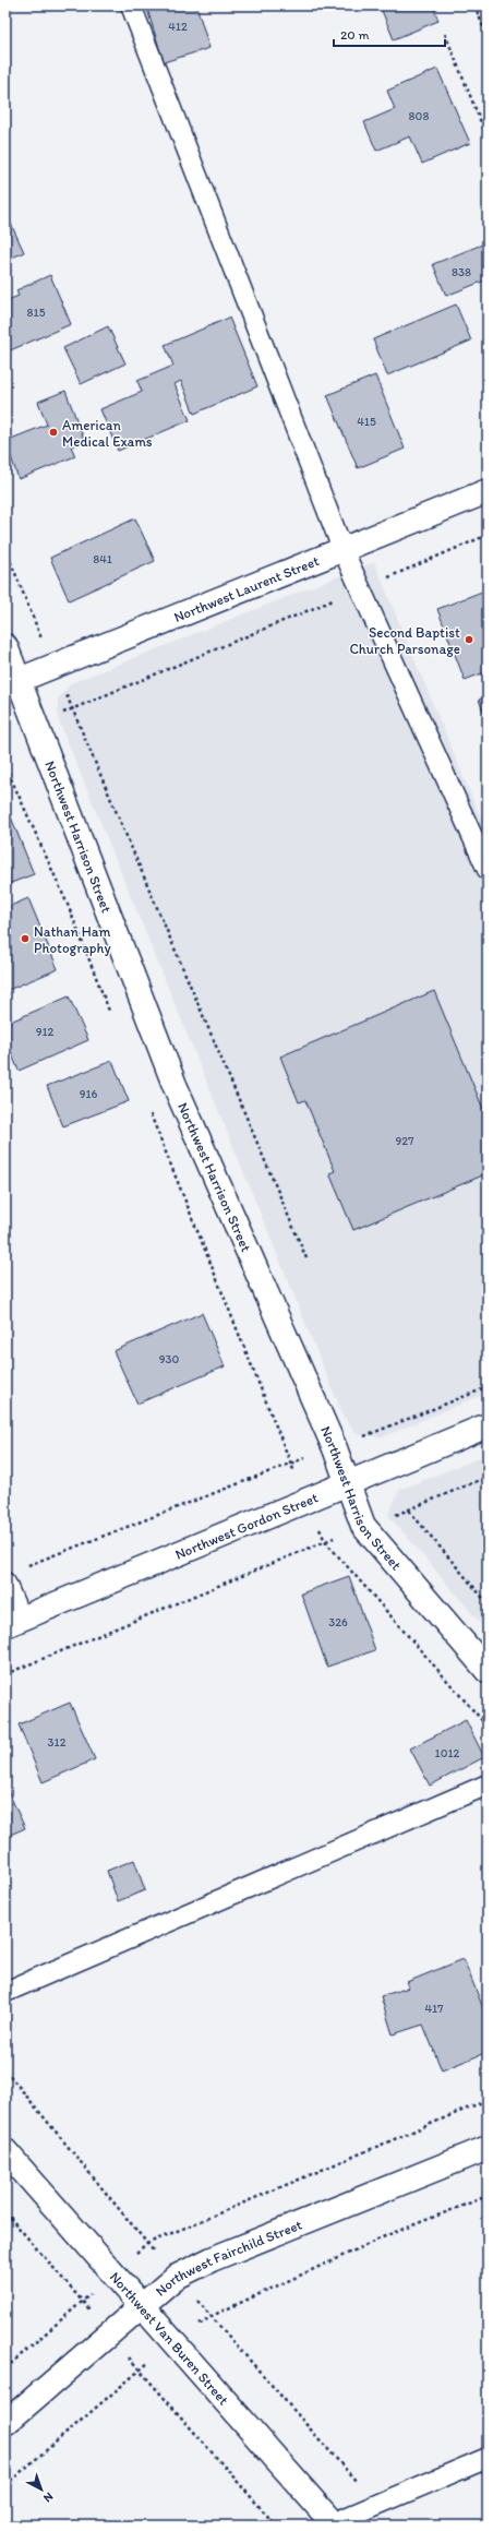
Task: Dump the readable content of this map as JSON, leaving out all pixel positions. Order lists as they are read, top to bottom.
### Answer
{
  "streets": {
    "street": [
      "Northwest Laurent Street",
      "Northwest Harrison Street",
      "Northwest Gordon Street",
      "Northwest Fairchild Street",
      "Northwest Van Buren Street"
    ]
  },
  "crossings": [
    ["Northwest Laurent Street", "Northwest Harrison Street"],
    ["Northwest Harrison Street", "Northwest Gordon Street"],
    ["Northwest Fairchild Street", "Northwest Van Buren Street"]
  ],
  "places": ["American Medical Exams", "Second Baptist Church Parsonage", "Nathan Ham Photography"],
  "house_numbers": [
    "412",
    "808",
    "838",
    "815",
    "415",
    "841",
    "912",
    "916",
    "927",
    "930",
    "326",
    "312",
    "1012",
    "417"
  ],
  "scale_bar": "20 m",
  "north": "bottom right"
}
